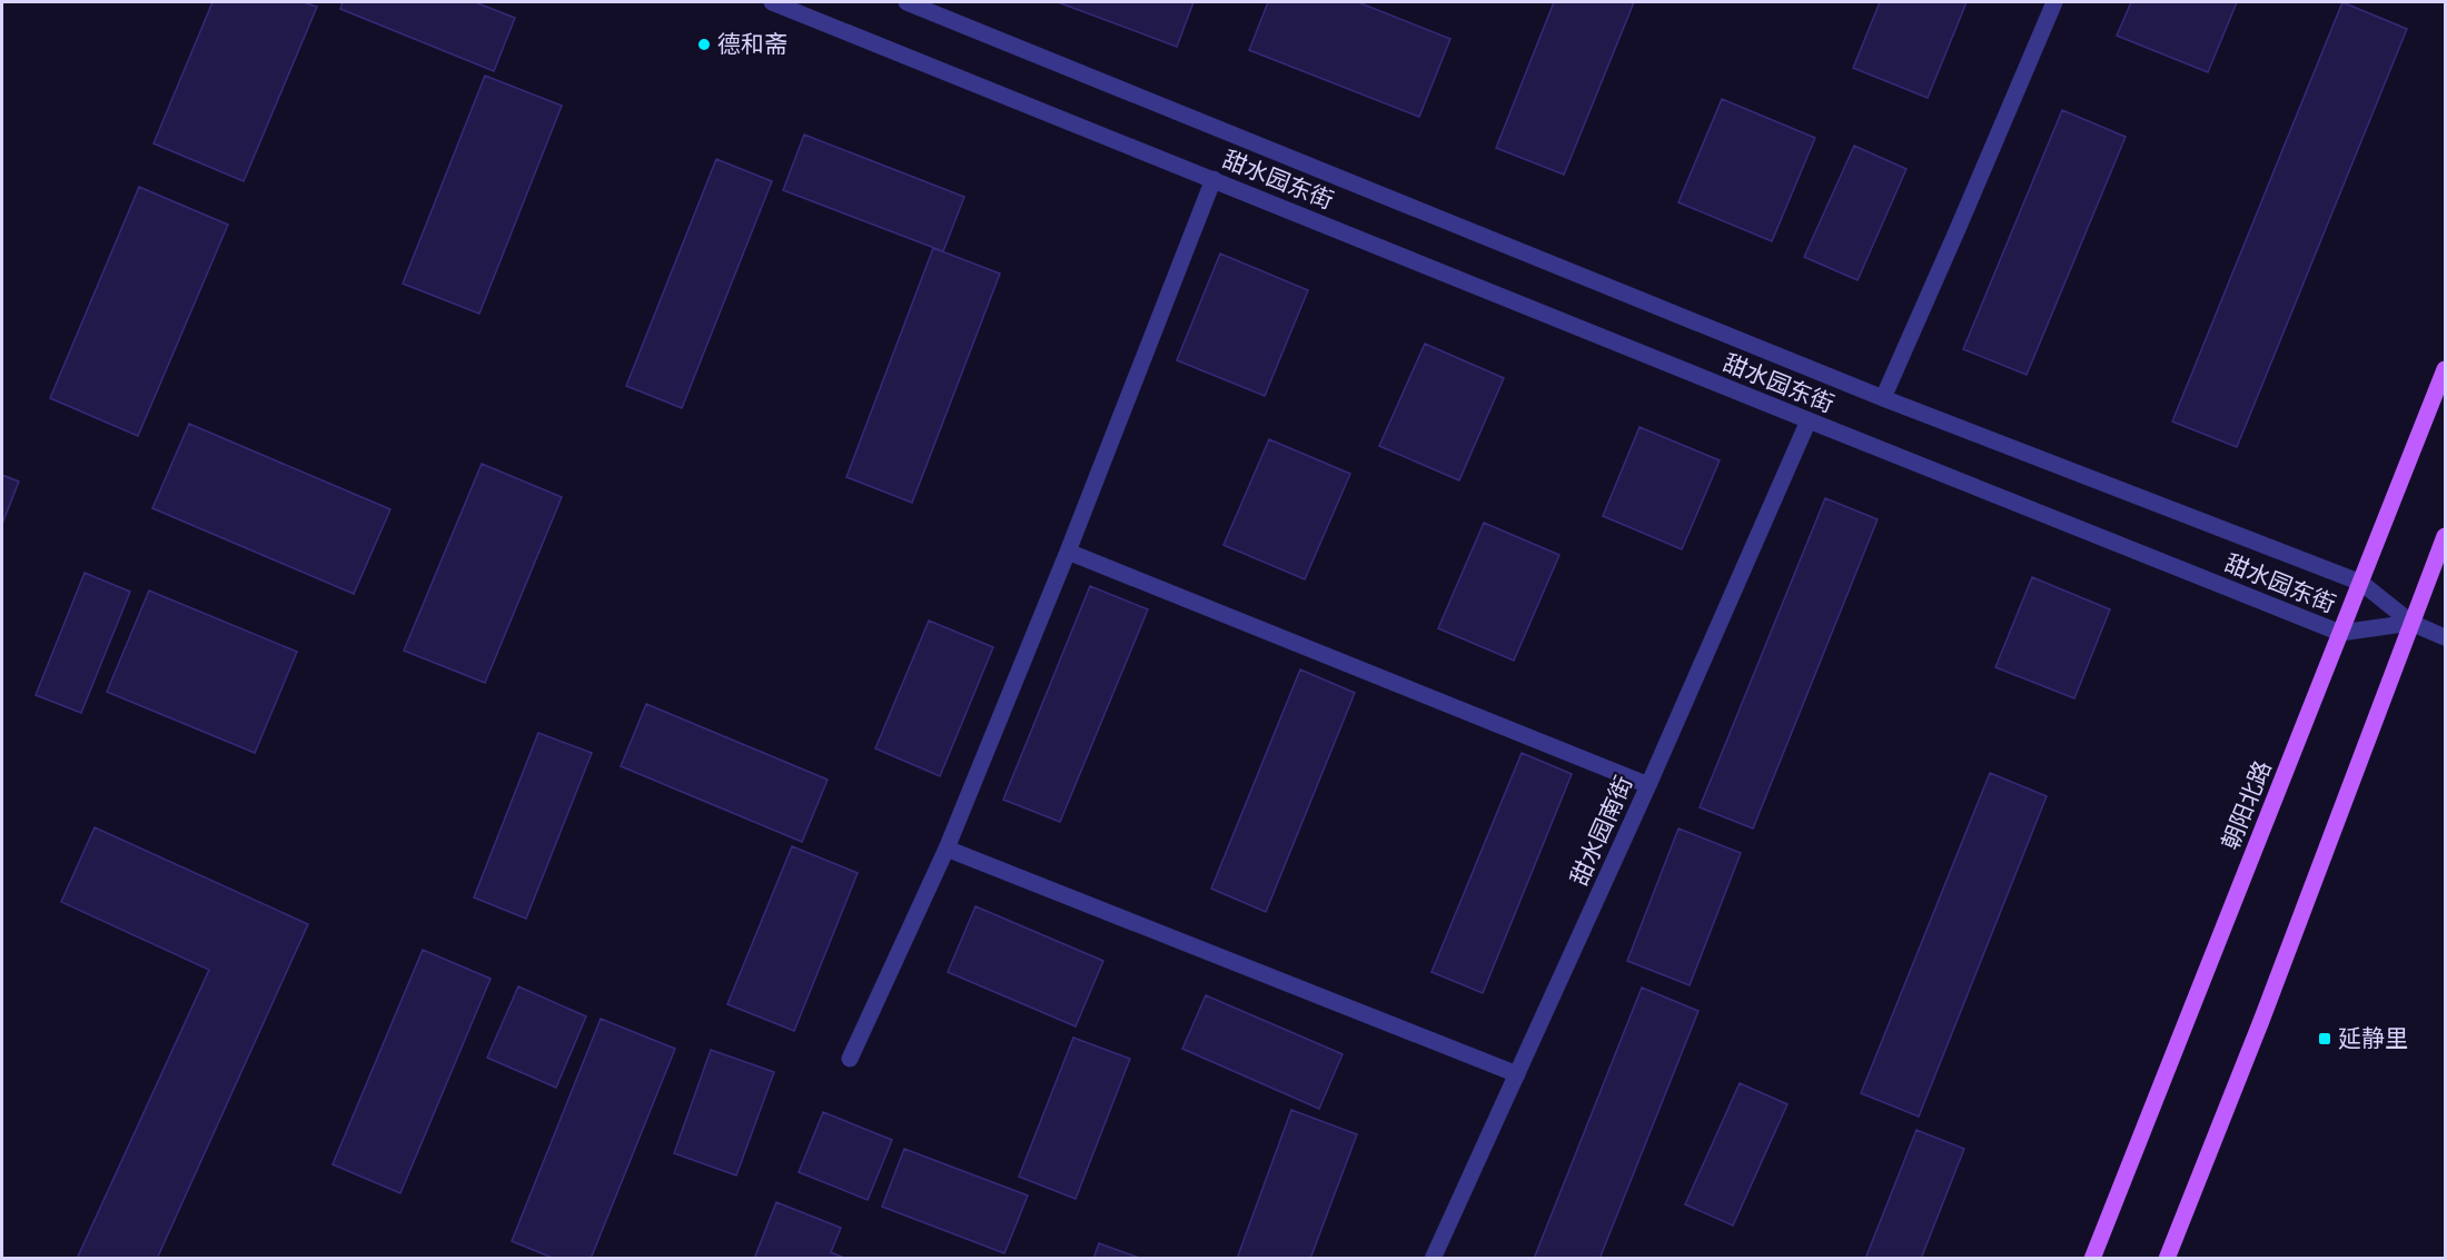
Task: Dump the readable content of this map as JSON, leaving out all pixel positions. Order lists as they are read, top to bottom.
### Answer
{
  "streets": {
    "main road": ["朝阳北路"],
    "street": ["甜水园东街", "甜水园南街"]
  },
  "crossings": [
    ["甜水园东街", "朝阳北路"],
    ["甜水园东街", "甜水园南街"]
  ],
  "places": {
    "other": ["德和斋"],
    "transit": ["延静里"]
  }
}
